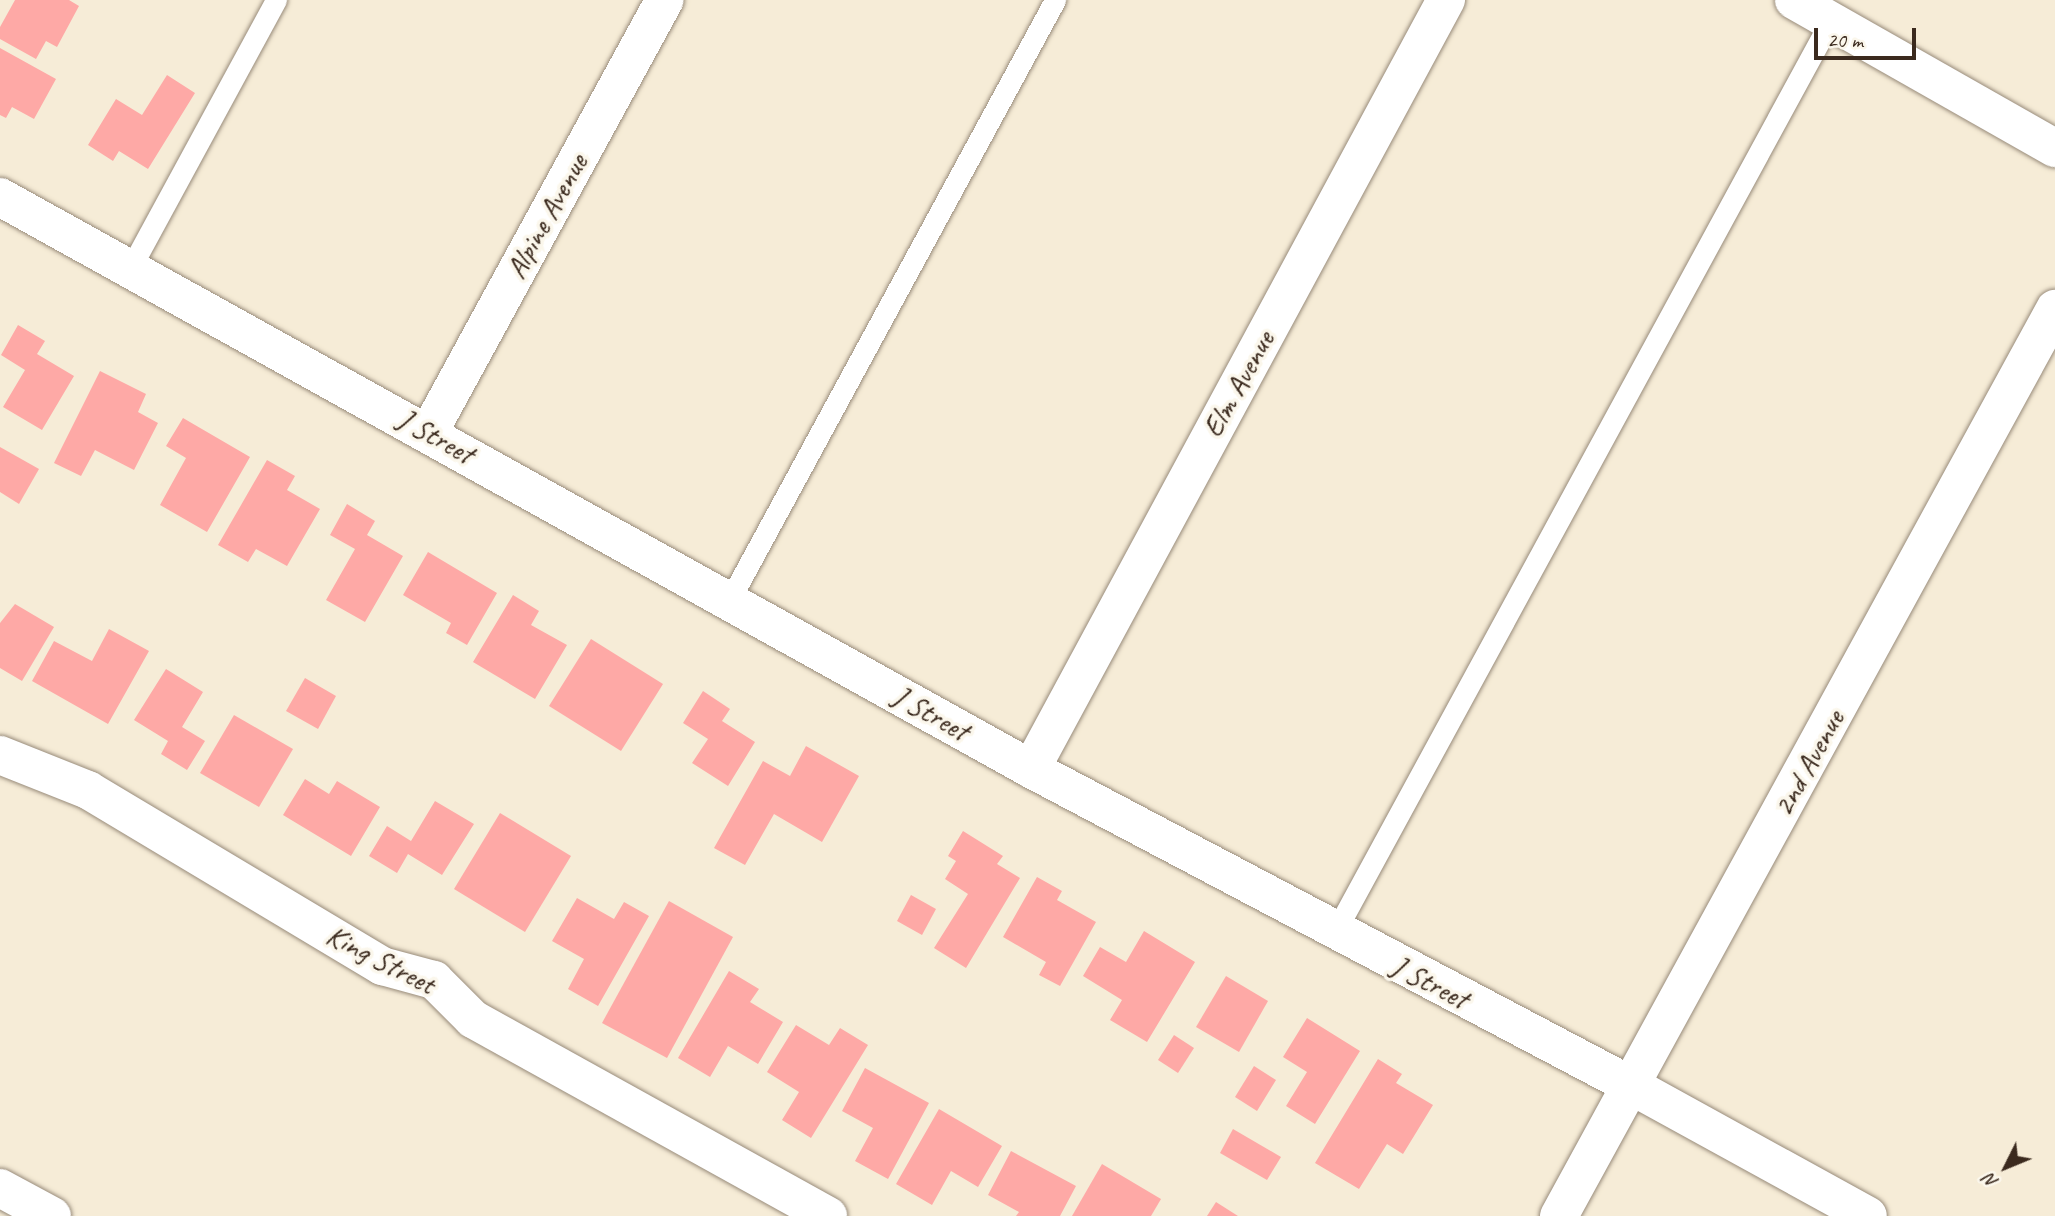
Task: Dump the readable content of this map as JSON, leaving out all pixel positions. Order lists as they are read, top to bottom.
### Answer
{
  "streets": {
    "street": [
      "Alpine Avenue",
      "Elm Avenue",
      "J Street",
      "2nd Avenue",
      "King Street"
    ]
  },
  "crossings": [
    ["Alpine Avenue", "J Street"],
    ["Elm Avenue", "J Street"],
    ["J Street", "2nd Avenue"]
  ],
  "scale_bar": "20 m",
  "north": "bottom left"
}
